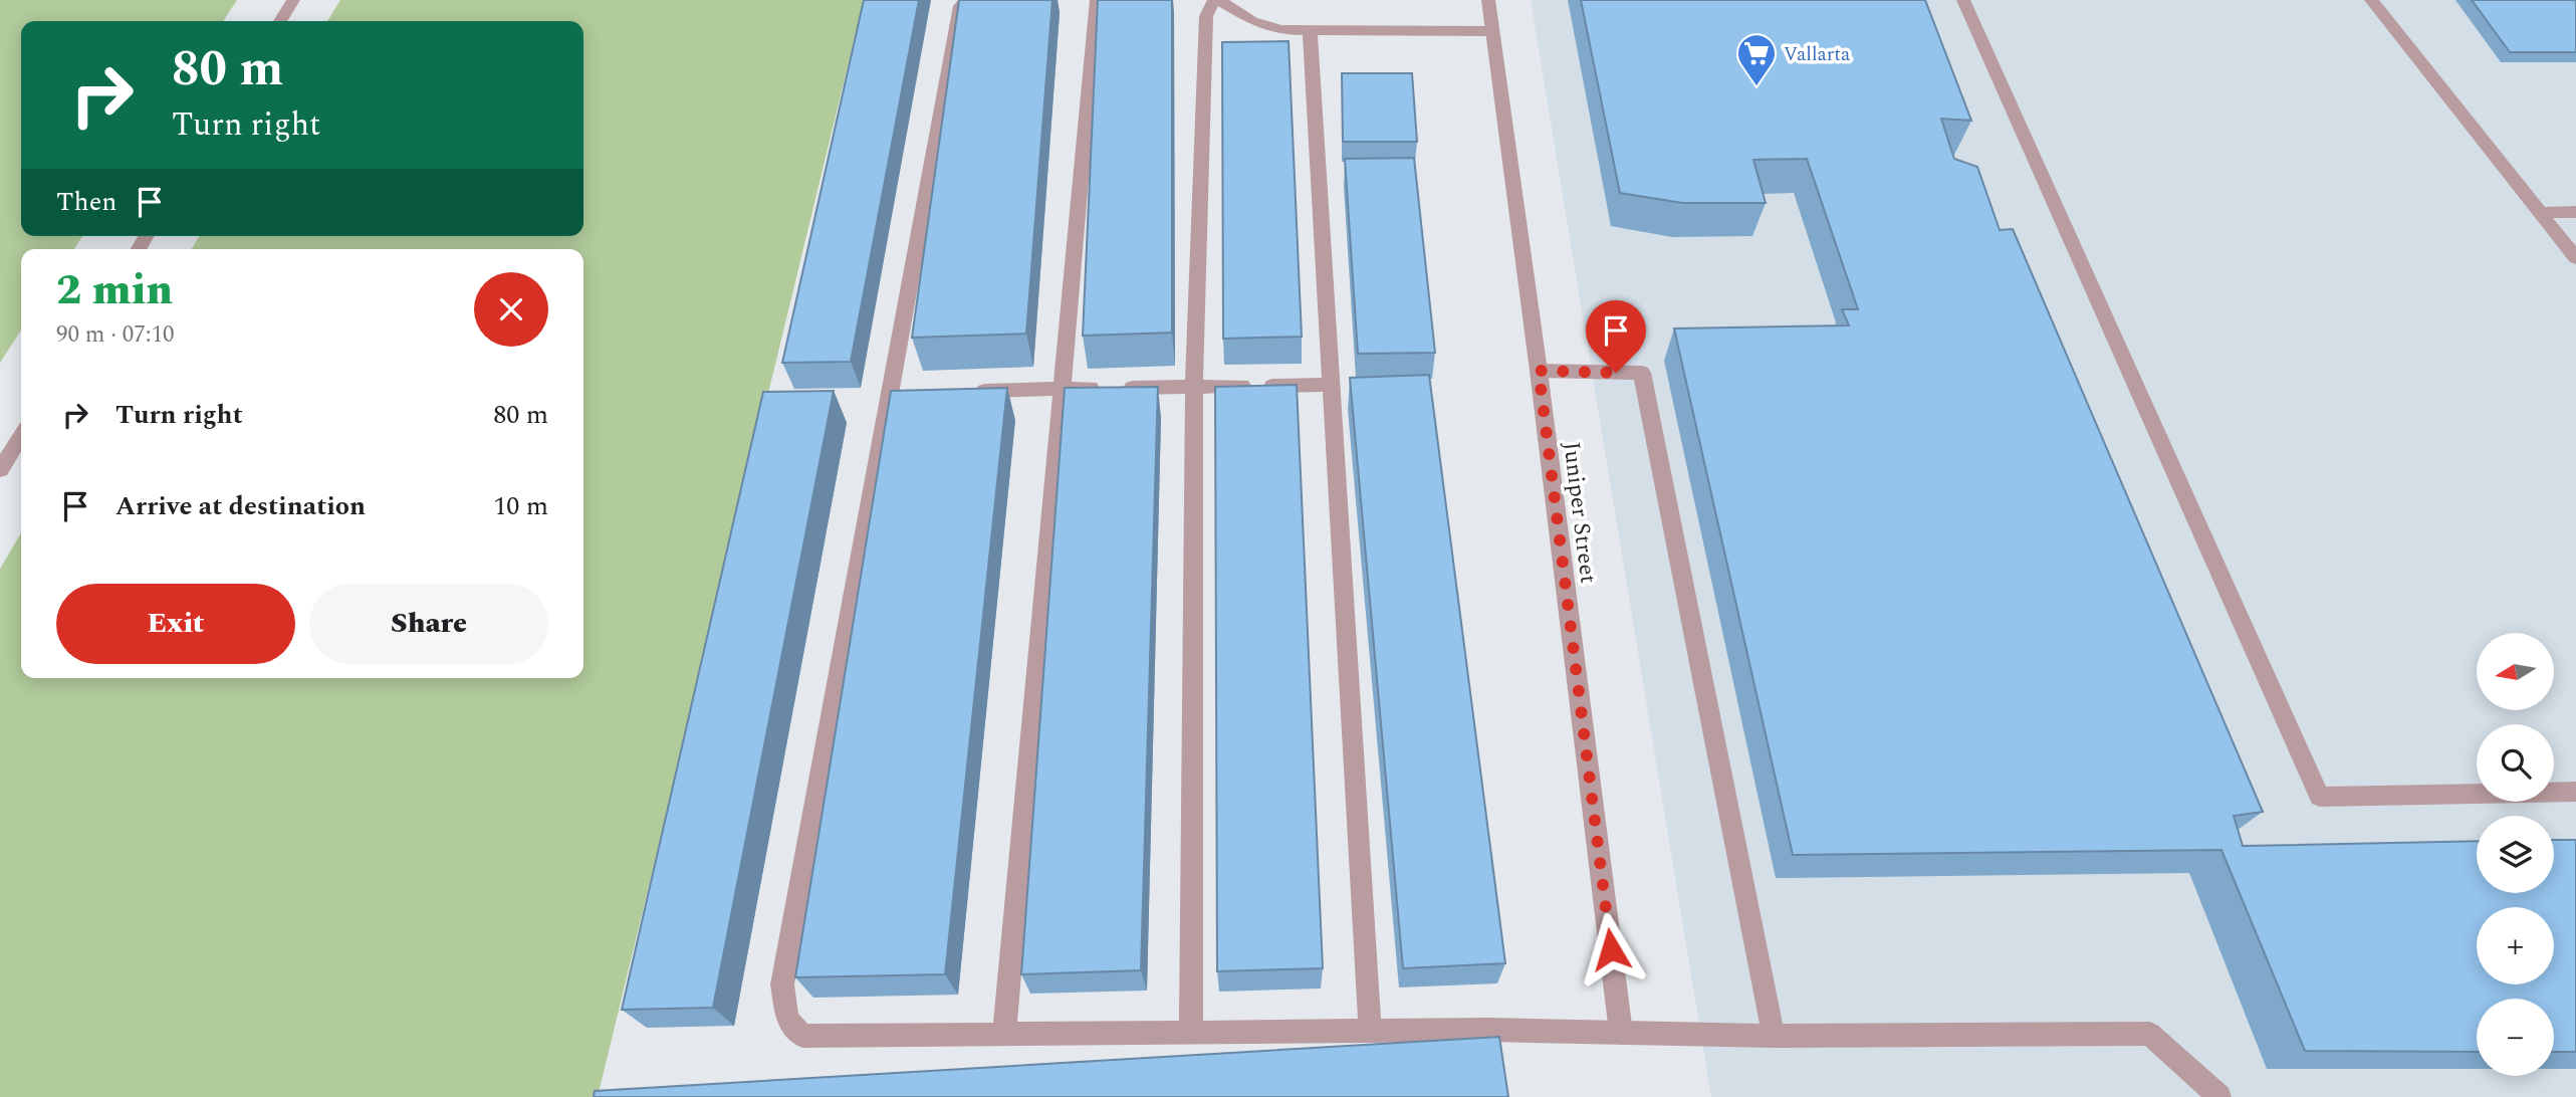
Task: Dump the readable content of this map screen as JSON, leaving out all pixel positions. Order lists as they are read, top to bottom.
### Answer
{
  "streets": {
    "street": ["Juniper Street"]
  },
  "places": {
    "supermarket": ["Vallarta"]
  },
  "north": "left",
  "page": {
    "turn": ["80 m", "Turn right"],
    "then": "Then",
    "heading": ["2 min", "90 m · 07:10"],
    "list": [
      {
        "name": "Turn right",
        "value": "80 m"
      },
      {
        "name": "Arrive at destination",
        "value": "10 m"
      }
    ],
    "buttons": ["Exit", "Share"],
    "map_buttons": ["+", "−"]
  }
}
